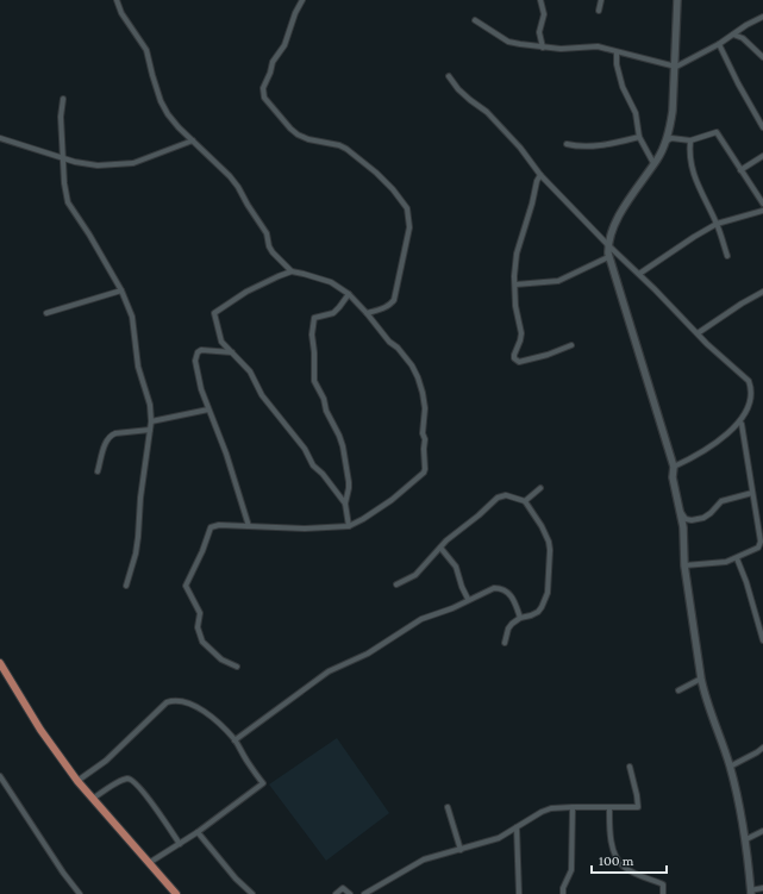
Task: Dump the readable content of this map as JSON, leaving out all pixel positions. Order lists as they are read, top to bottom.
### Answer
{
  "scale_bar": "100 m"
}
